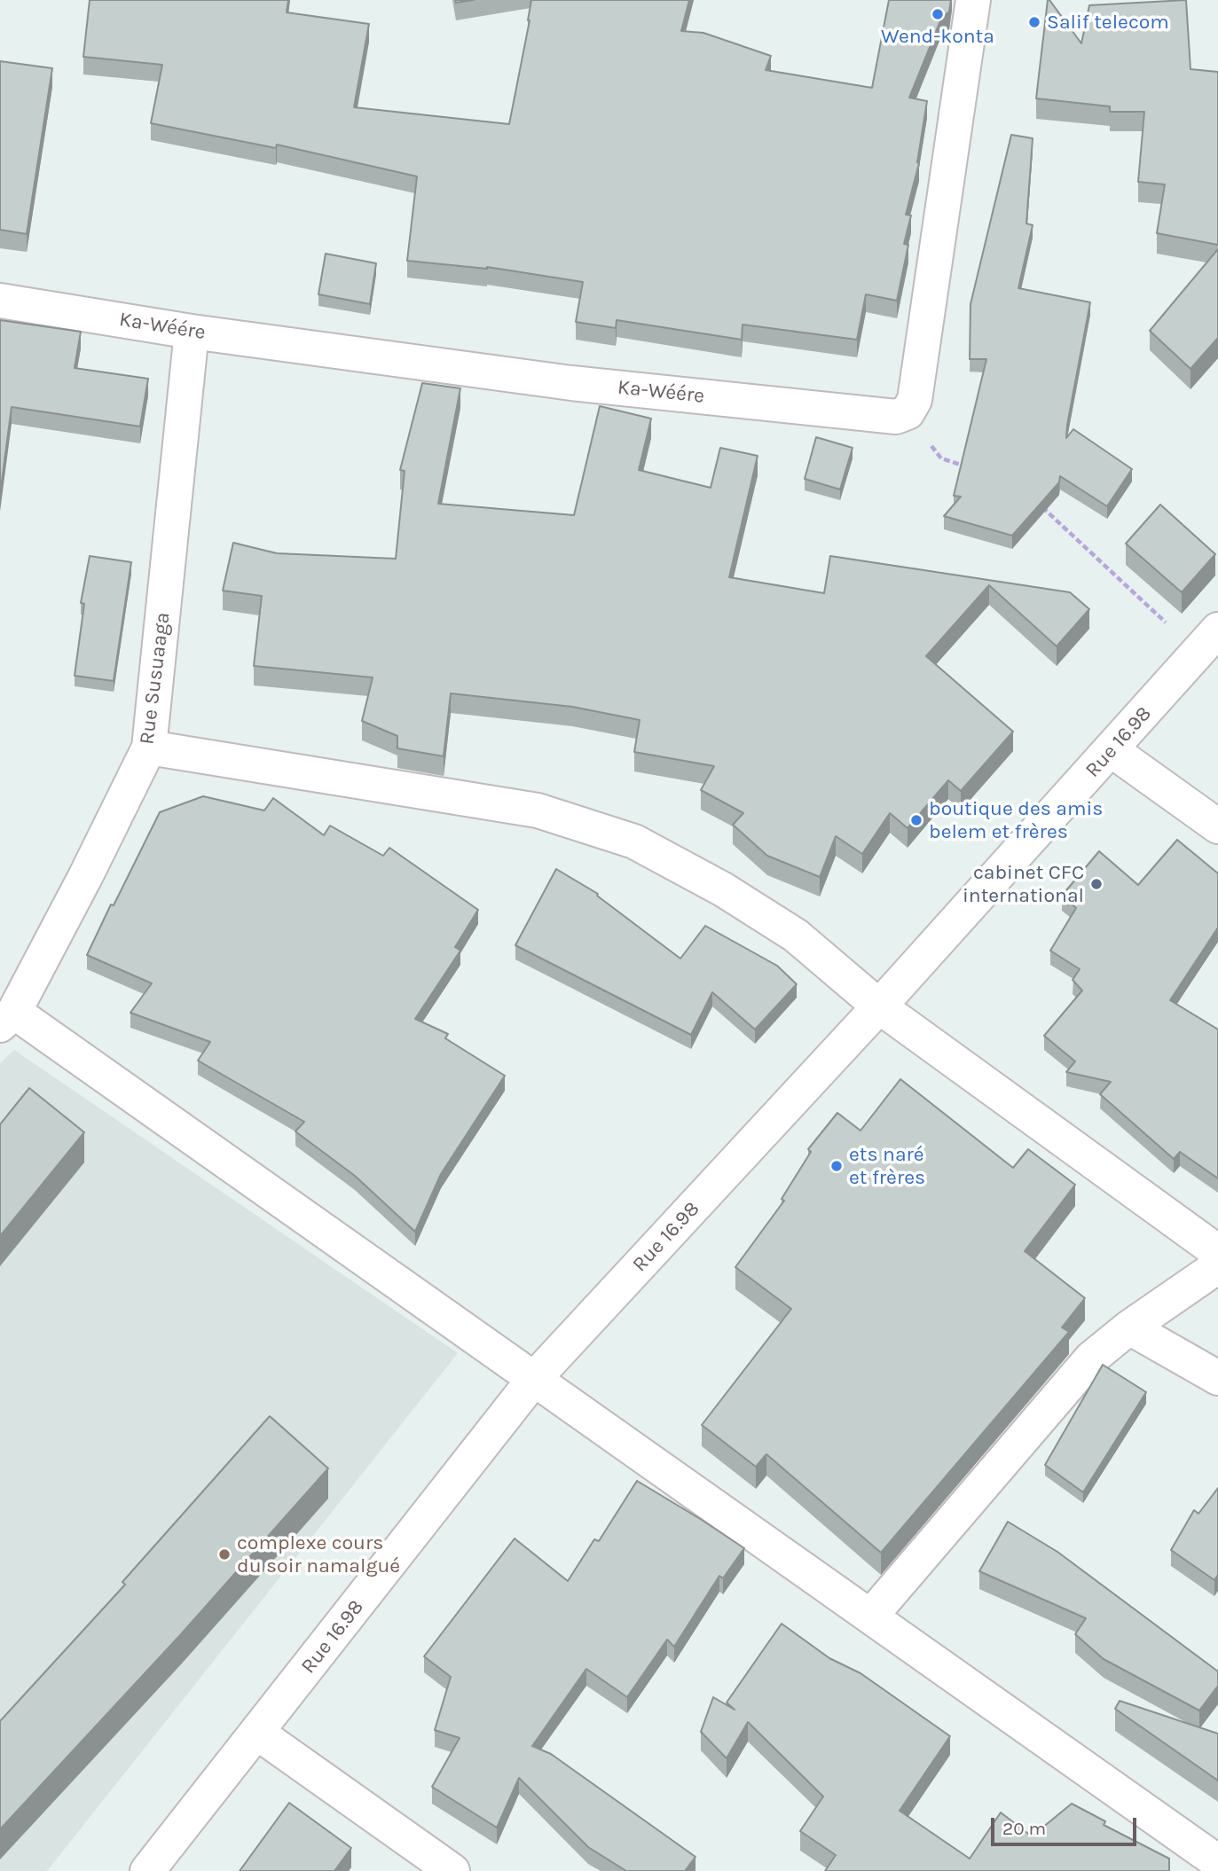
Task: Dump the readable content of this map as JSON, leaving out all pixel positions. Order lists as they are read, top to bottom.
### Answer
{
  "streets": {
    "street": ["Ka-Wéére", "Rue Susuaaga", "Rue 16.98"]
  },
  "crossings": [
    ["Ka-Wéére", "Rue Susuaaga"]
  ],
  "places": [
    "Wend-konta",
    "Salif telecom",
    "boutique des amis belem et frères",
    "cabinet CFC international",
    "ets naré et frères",
    "complexe cours du soir namalgué"
  ],
  "scale_bar": "20 m"
}
